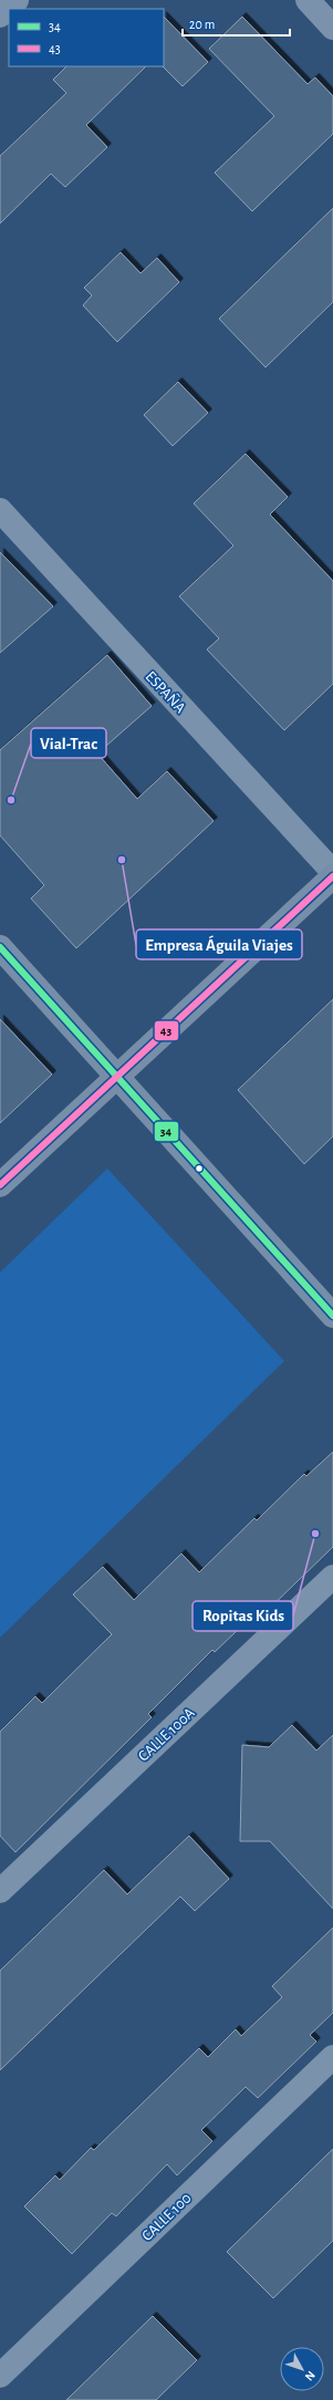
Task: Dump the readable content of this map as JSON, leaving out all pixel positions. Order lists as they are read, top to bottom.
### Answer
{
  "streets": {
    "street": ["ESPAÑA", "CALLE 100A", "CALLE 100"]
  },
  "places": ["Vial-Trac", "Empresa Águila Viajes", "Ropitas Kids"],
  "lines": ["transit line 43", "transit line 34"],
  "legend": ["34", "43"],
  "scale_bar": "20 m",
  "north": "bottom right"
}
